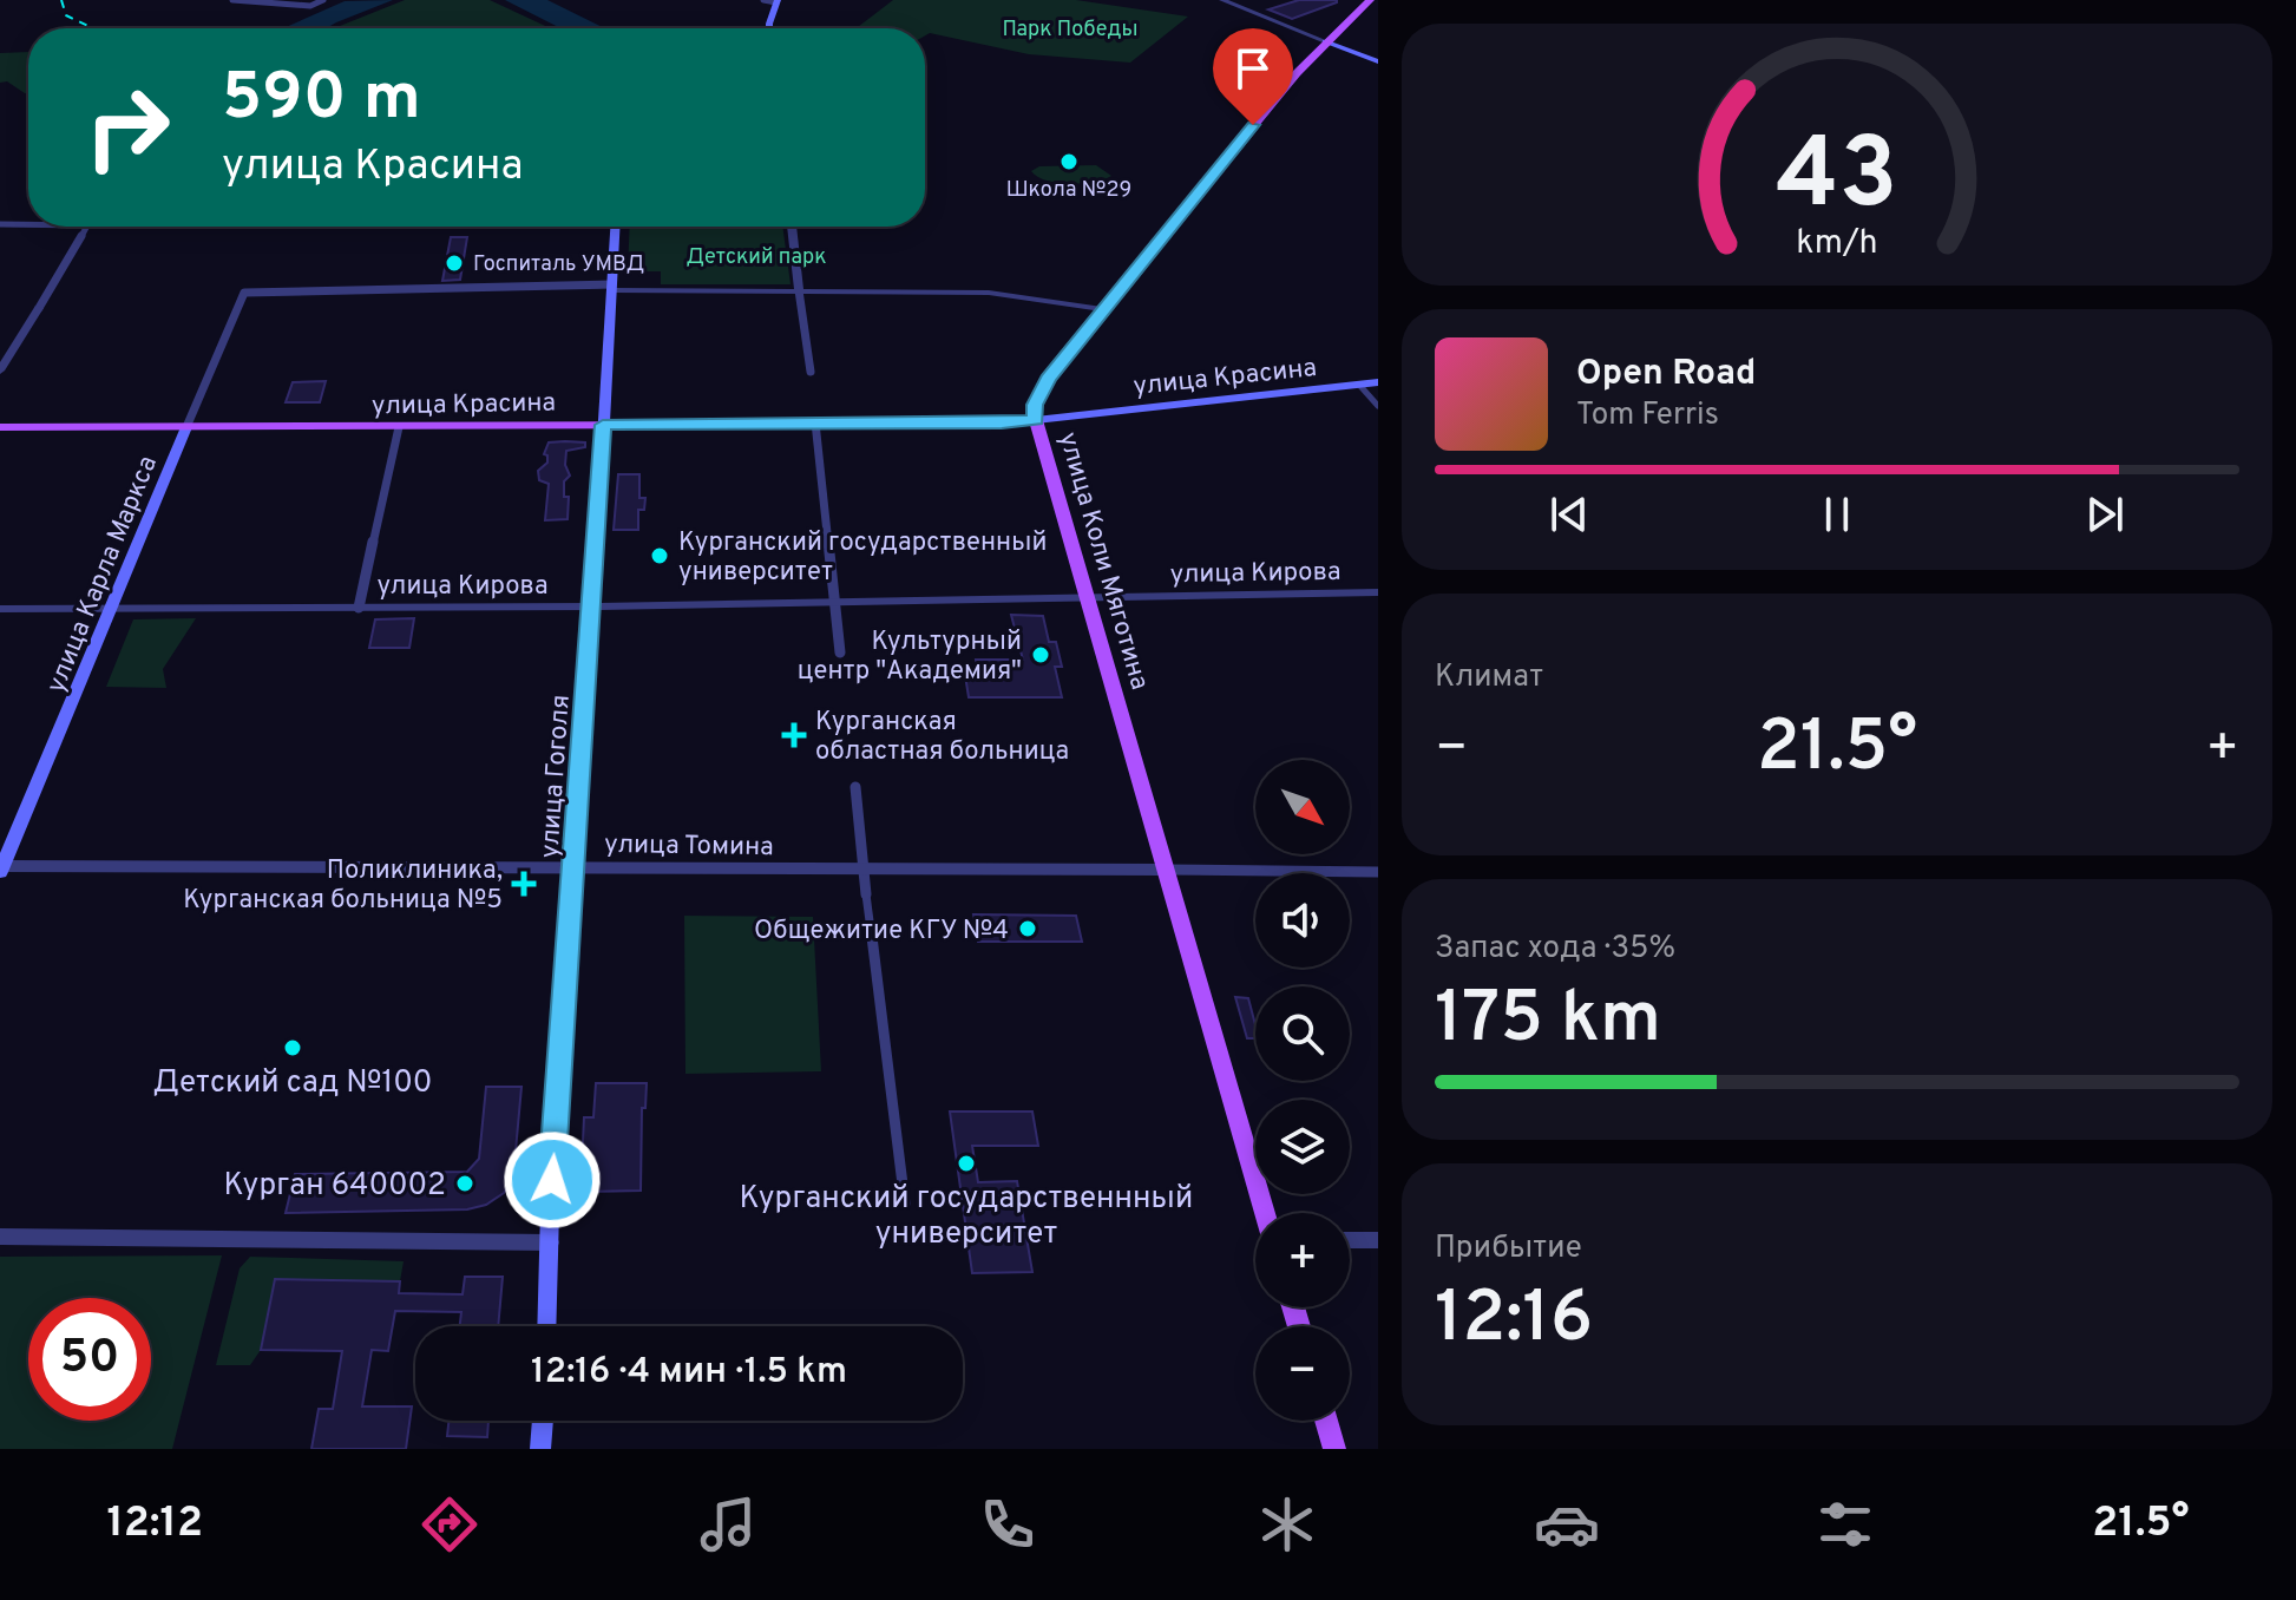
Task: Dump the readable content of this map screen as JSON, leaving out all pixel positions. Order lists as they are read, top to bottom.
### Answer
{
  "streets": {
    "main road": [
      "улица Красина",
      "улица Коли Мяготина",
      "улица Карла Маркса",
      "улица Гоголя"
    ],
    "street": ["улица Кирова", "улица Томина"]
  },
  "crossings": [
    ["улица Красина", "улица Коли Мяготина"],
    ["улица Красина", "улица Карла Маркса"],
    ["улица Красина", "улица Гоголя"],
    ["улица Коли Мяготина", "улица Кирова"],
    ["улица Коли Мяготина", "улица Томина"],
    ["улица Кирова", "улица Карла Маркса"],
    ["улица Кирова", "улица Гоголя"],
    ["улица Карла Маркса", "улица Гоголя"],
    ["улица Карла Маркса", "улица Томина"],
    ["улица Гоголя", "улица Томина"]
  ],
  "parks": ["Парк Победы", "Детский парк"],
  "places": {
    "other": [
      "Школа №29",
      "Госпиталь УМВД",
      "Курганский государственный университет",
      "Культурный центр \"Академия\"",
      "Общежитие КГУ №4",
      "Детский сад №100",
      "Курганский государственнный университет",
      "Курган 640002"
    ],
    "health": ["Курганская областная больница", "Поликлиника, Курганская больница №5"]
  },
  "north": "bottom right",
  "page": {
    "turn": ["590 m", "улица Красина"],
    "song": ["Open Road", "Tom Ferris"],
    "tile": [
      "Климат",
      ["Запас хода · 35%", "175 km"],
      ["Прибытие", "12:16"]
    ],
    "heat": ["−", "21.5°", "+"],
    "map_buttons": ["+", "−"],
    "limit": "50",
    "trip": "12:16 · 4 мин · 1.5 km",
    "tabs": ["12:12", "21.5°"],
    "gauge": ["43", "km/h"]
  }
}
